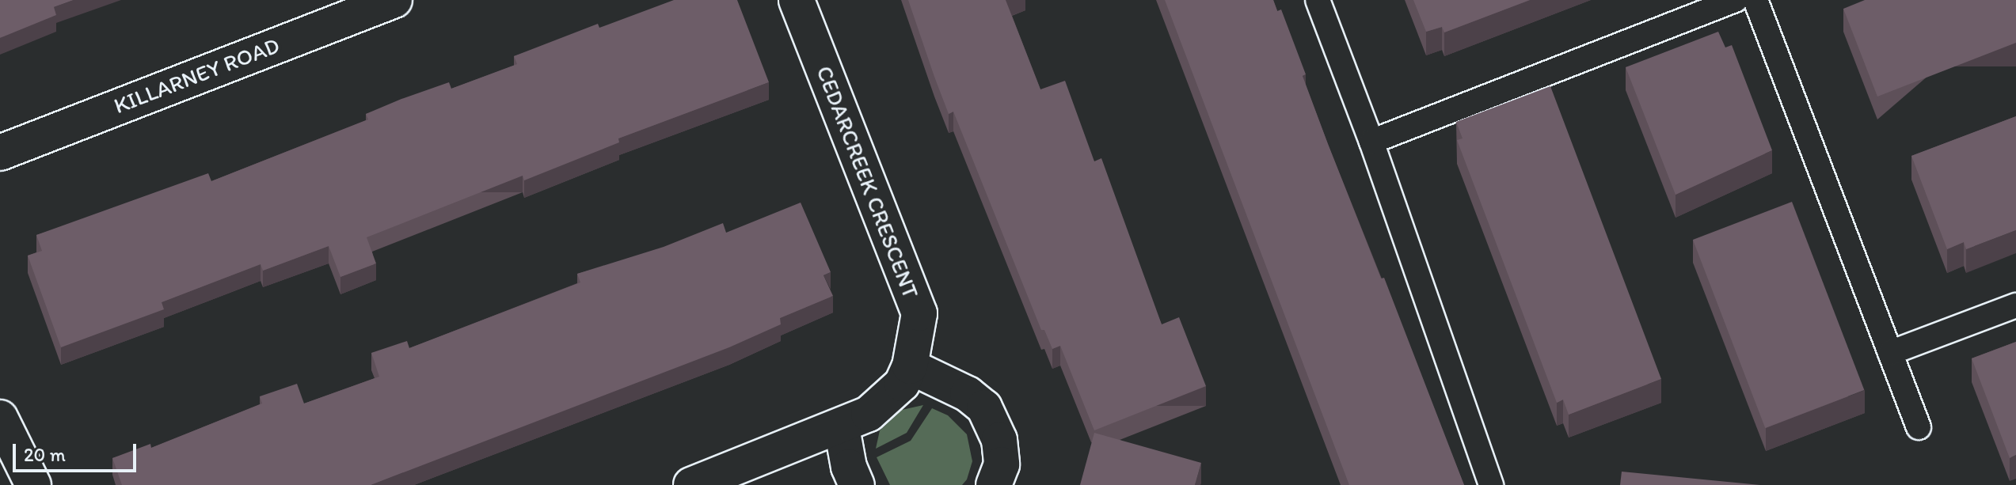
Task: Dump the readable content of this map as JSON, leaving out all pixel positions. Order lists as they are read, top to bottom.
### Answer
{
  "streets": {
    "street": ["KILLARNEY ROAD", "CEDARCREEK CRESCENT"]
  },
  "scale_bar": "20 m"
}
